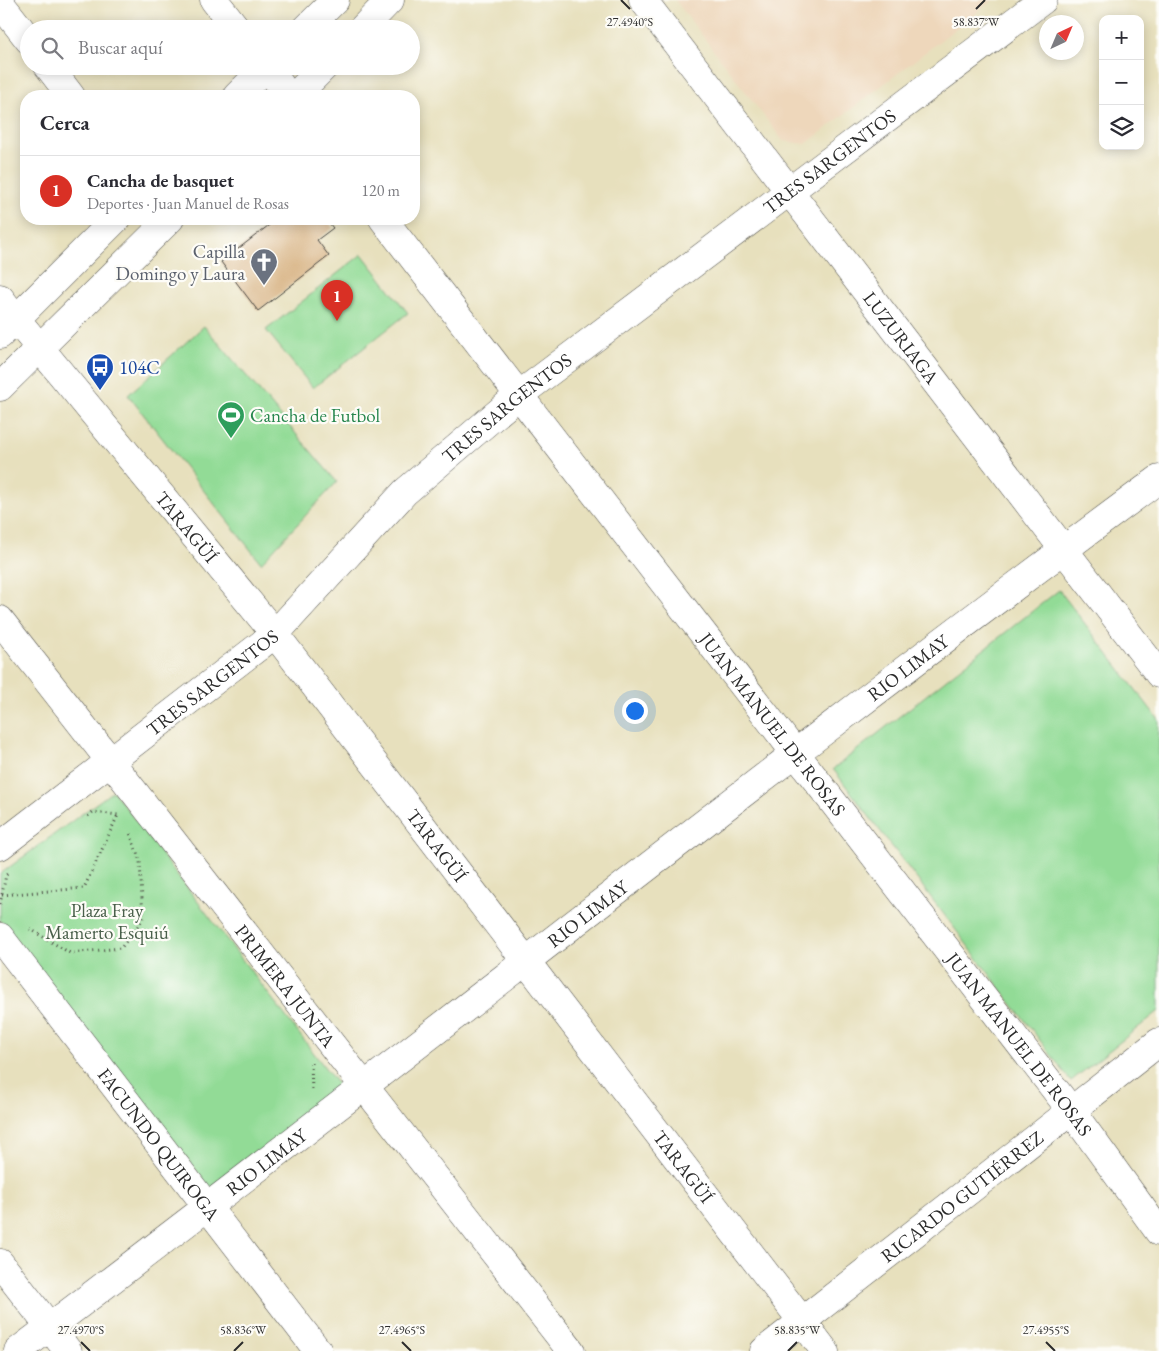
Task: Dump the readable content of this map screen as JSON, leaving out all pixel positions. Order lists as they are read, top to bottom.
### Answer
{
  "streets": {
    "street": [
      "TRES SARGENTOS",
      "LUZURIAGA",
      "TARAGÜÍ",
      "RIO LIMAY",
      "JUAN MANUEL DE ROSAS",
      "PRIMERA JUNTA",
      "FACUNDO QUIROGA",
      "RICARDO GUTIÉRREZ"
    ]
  },
  "crossings": [
    ["TRES SARGENTOS", "LUZURIAGA"],
    ["TRES SARGENTOS", "TARAGÜÍ"],
    ["TRES SARGENTOS", "JUAN MANUEL DE ROSAS"],
    ["TRES SARGENTOS", "PRIMERA JUNTA"],
    ["LUZURIAGA", "RIO LIMAY"],
    ["TARAGÜÍ", "RIO LIMAY"],
    ["TARAGÜÍ", "RICARDO GUTIÉRREZ"],
    ["RIO LIMAY", "JUAN MANUEL DE ROSAS"],
    ["RIO LIMAY", "PRIMERA JUNTA"],
    ["RIO LIMAY", "FACUNDO QUIROGA"],
    ["JUAN MANUEL DE ROSAS", "RICARDO GUTIÉRREZ"]
  ],
  "parks": ["Plaza Fray Mamerto Esquiú"],
  "places": {
    "church": ["Capilla Domingo y Laura"],
    "bus stop": ["104C"],
    "sports": ["Cancha de Futbol"]
  },
  "north": "top right",
  "page": {
    "map_buttons": ["+", "−"],
    "search": "Buscar aquí",
    "heading": "Cerca",
    "list": [
      {
        "mark": "1",
        "name": "Cancha de basquet",
        "note": "Deportes · Juan Manuel de Rosas",
        "value": "120 m"
      }
    ],
    "pins": "1"
  },
  "coordinates": [
    "27.4940°S",
    "58.837°W",
    "58.836°W",
    "58.835°W",
    "27.4970°S",
    "27.4965°S",
    "27.4955°S"
  ]
}
